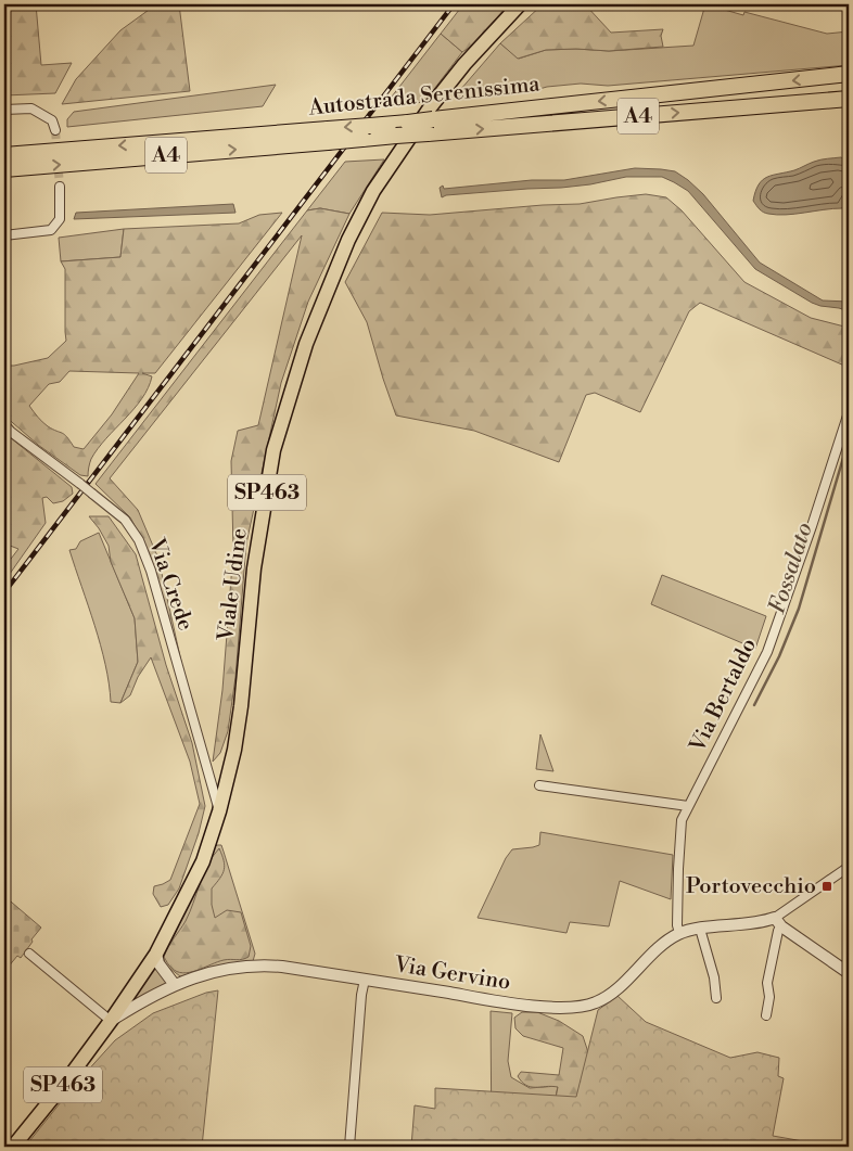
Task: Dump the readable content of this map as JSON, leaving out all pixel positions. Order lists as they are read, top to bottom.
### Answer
{
  "streets": {
    "highway": ["Autostrada Serenissima", "A4"],
    "main road": ["SP463", "Viale Udine"],
    "street": ["Via Crede", "Via Bertaldo", "Via Gervino"]
  },
  "crossings": [
    ["Via Crede", "Viale Udine"],
    ["Viale Udine", "Via Gervino"],
    ["Via Bertaldo", "Via Gervino"]
  ],
  "water": ["Fossalato"],
  "places": {
    "transit": ["Portovecchio"]
  }
}
